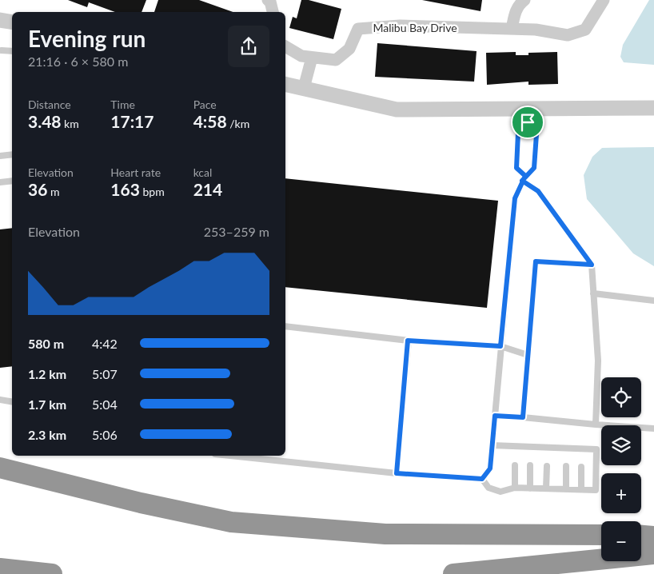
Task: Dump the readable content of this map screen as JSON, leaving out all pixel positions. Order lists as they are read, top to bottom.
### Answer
{
  "streets": {
    "street": ["Malibu Bay Drive"]
  },
  "page": {
    "heading": ["Evening run", "21:16 · 6 × 580 m"],
    "stats": [
      ["Distance", "3.48 km"],
      ["Time", "17:17"],
      ["Pace", "4:58 /km"],
      ["Elevation", "36 m"],
      ["Heart rate", "163 bpm"],
      ["kcal", "214"]
    ],
    "chart": ["Elevation", "253–259 m"],
    "list": [
      {
        "name": "580 m",
        "note": "4:42"
      },
      {
        "name": "1.2 km",
        "note": "5:07"
      },
      {
        "name": "1.7 km",
        "note": "5:04"
      },
      {
        "name": "2.3 km",
        "note": "5:06"
      }
    ],
    "map_buttons": ["+", "−"]
  }
}
